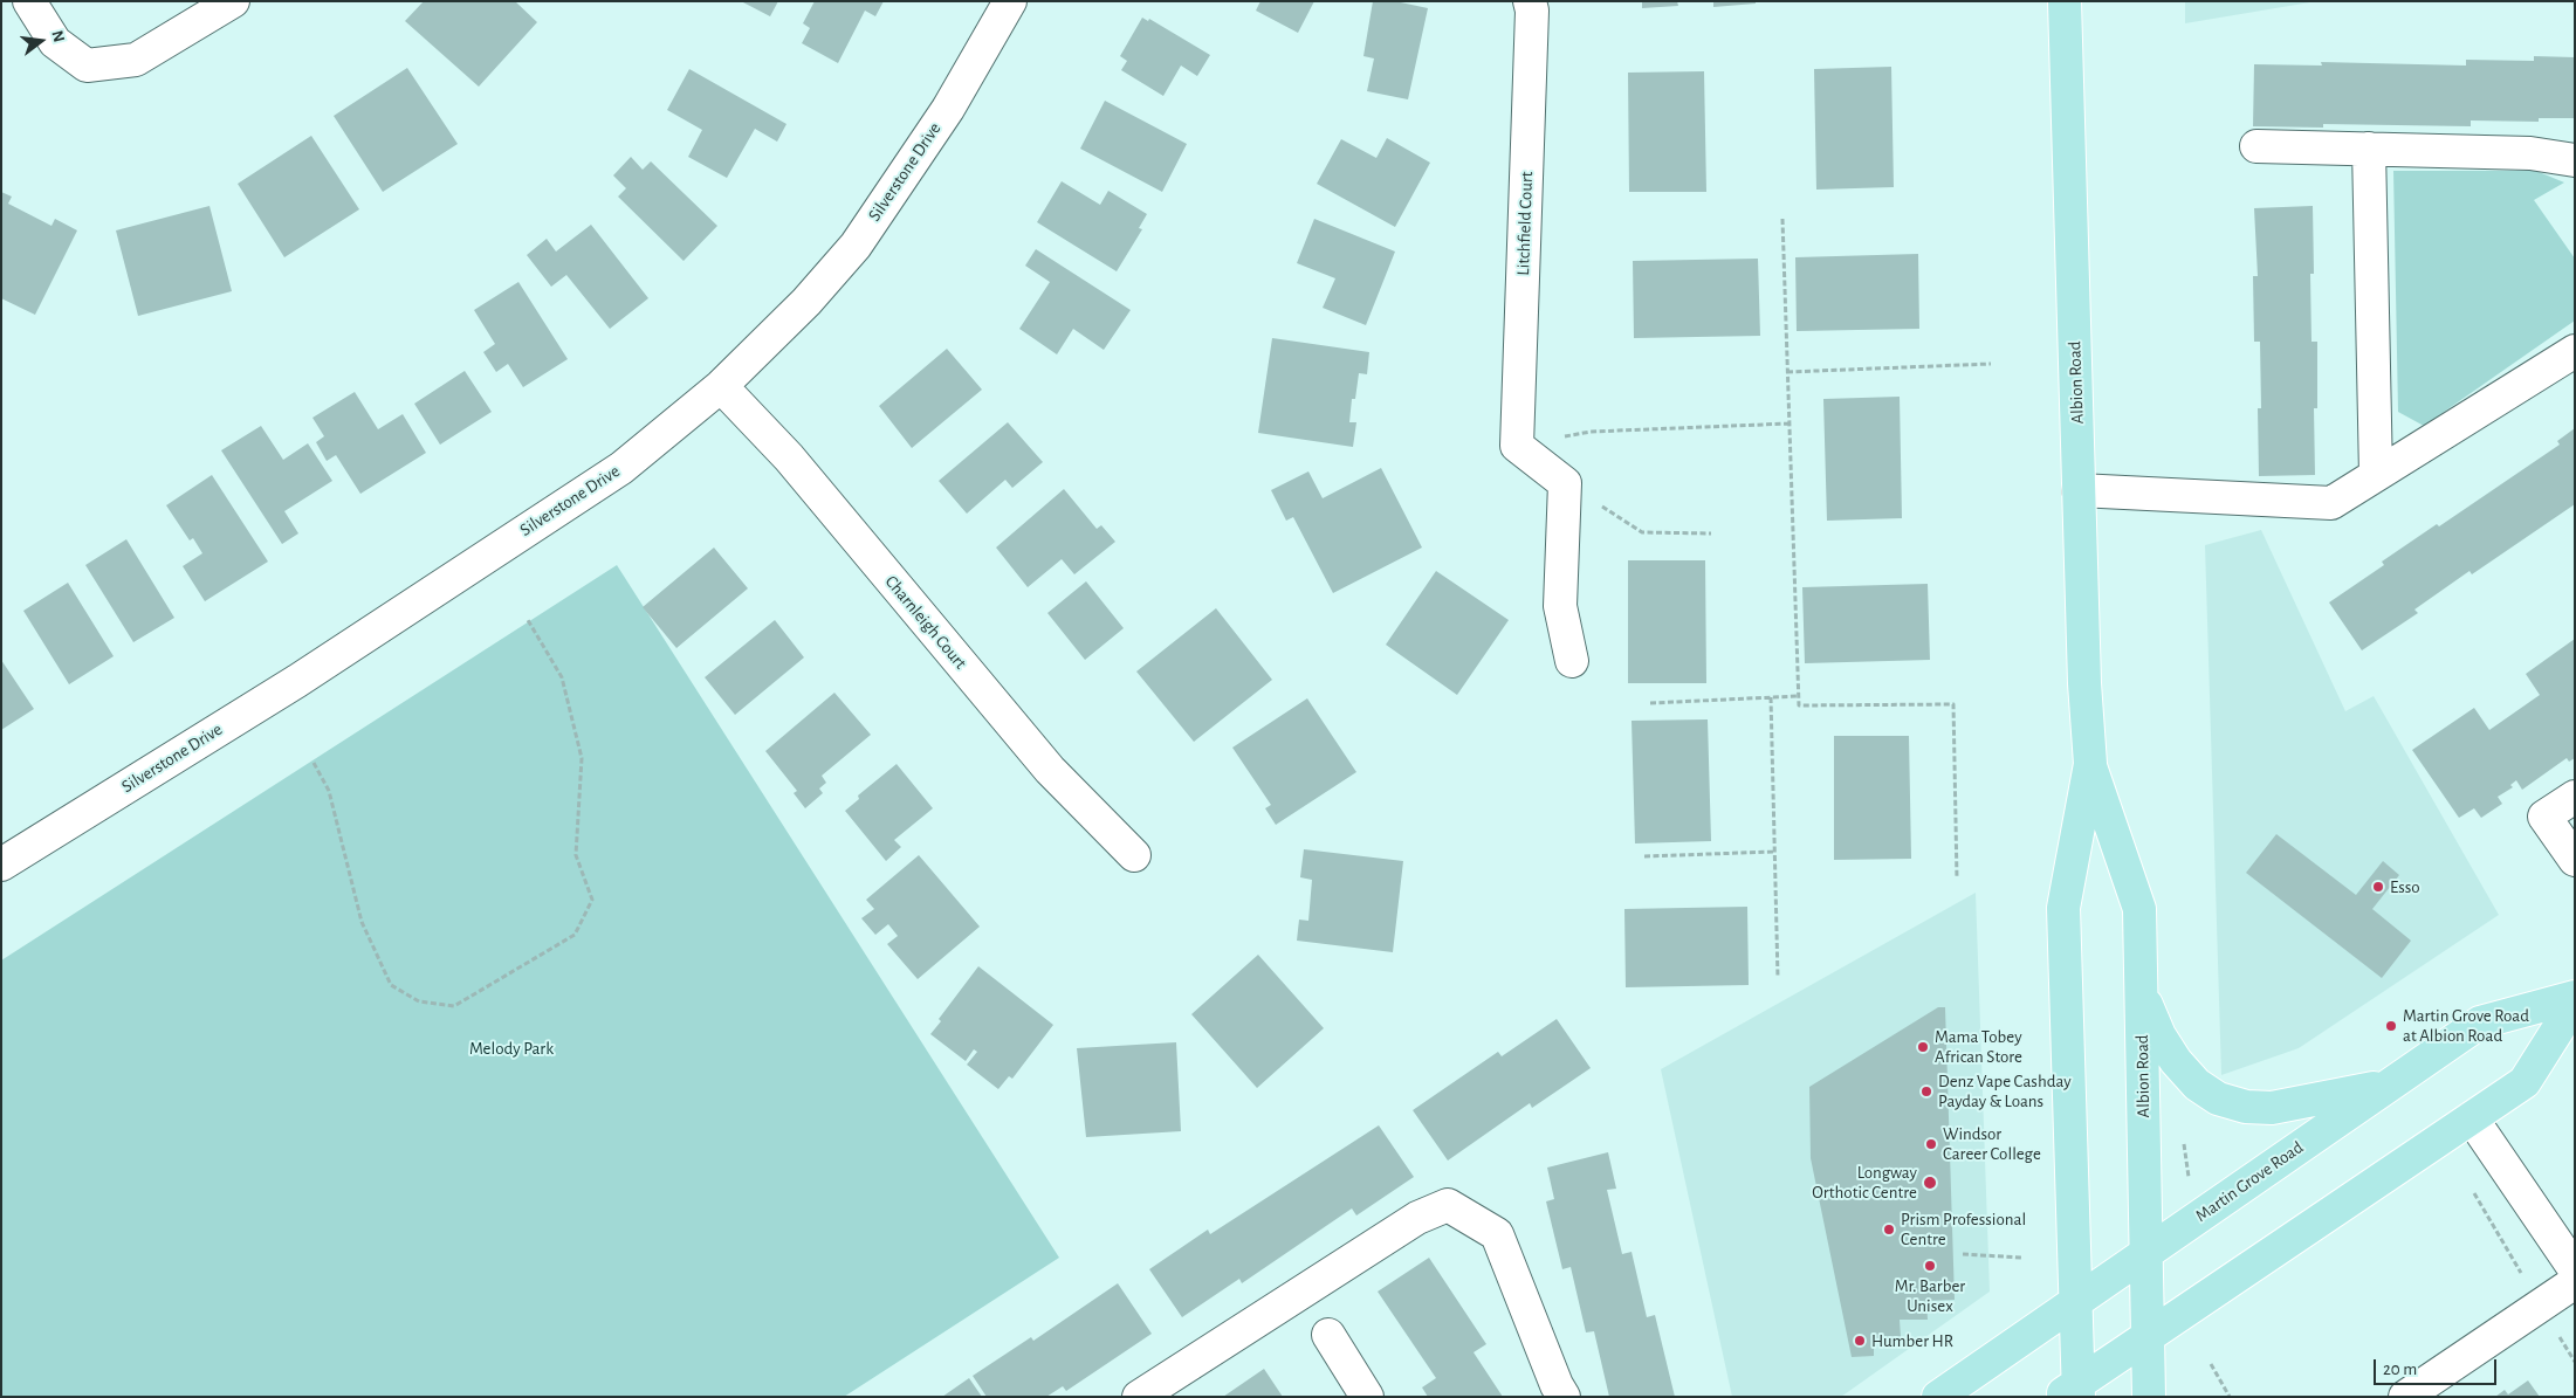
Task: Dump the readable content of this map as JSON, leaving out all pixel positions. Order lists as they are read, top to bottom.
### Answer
{
  "streets": {
    "main road": ["Albion Road", "Martin Grove Road"],
    "street": ["Silverstone Drive", "Litchfield Court", "Charnleigh Court"]
  },
  "crossings": [
    ["Silverstone Drive", "Charnleigh Court"],
    ["Albion Road", "Martin Grove Road"]
  ],
  "parks": ["Melody Park"],
  "places": [
    "Esso",
    "Martin Grove Road at Albion Road",
    "Mama Tobey African Store",
    "Denz Vape Cashday Payday & Loans",
    "Windsor Career College",
    "Longway Orthotic Centre",
    "Prism Professional Centre",
    "Mr. Barber Unisex",
    "Humber HR"
  ],
  "scale_bar": "20 m",
  "north": "right"
}
